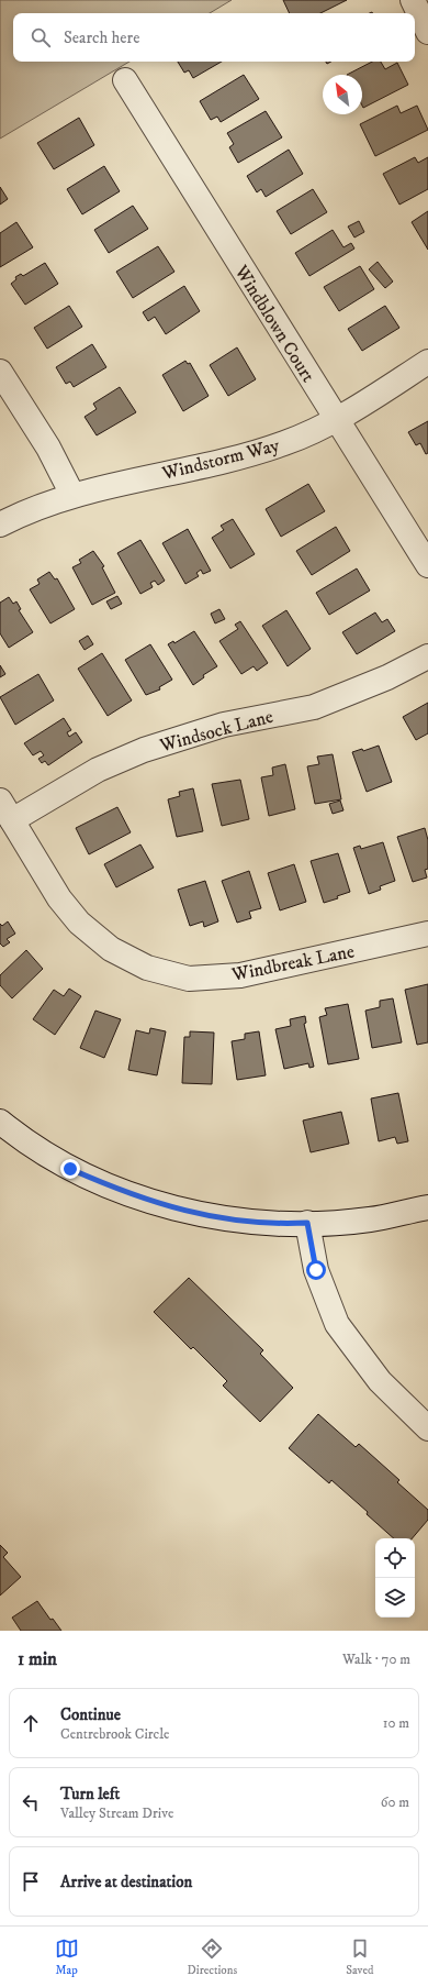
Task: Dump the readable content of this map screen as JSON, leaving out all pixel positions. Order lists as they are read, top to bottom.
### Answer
{
  "streets": {
    "street": [
      "Windblown Court",
      "Windstorm Way",
      "Windsock Lane",
      "Windbreak Lane"
    ]
  },
  "crossings": [
    ["Windblown Court", "Windstorm Way"],
    ["Windsock Lane", "Windbreak Lane"]
  ],
  "north": "top left",
  "page": {
    "search": "Search here",
    "heading": ["1 min", "Walk · 70 m"],
    "list": [
      ["Continue", "Centrebrook Circle", "10 m"],
      ["Turn left", "Valley Stream Drive", "60 m"],
      "Arrive at destination"
    ],
    "nav": ["Map", "Directions", "Saved"]
  }
}
